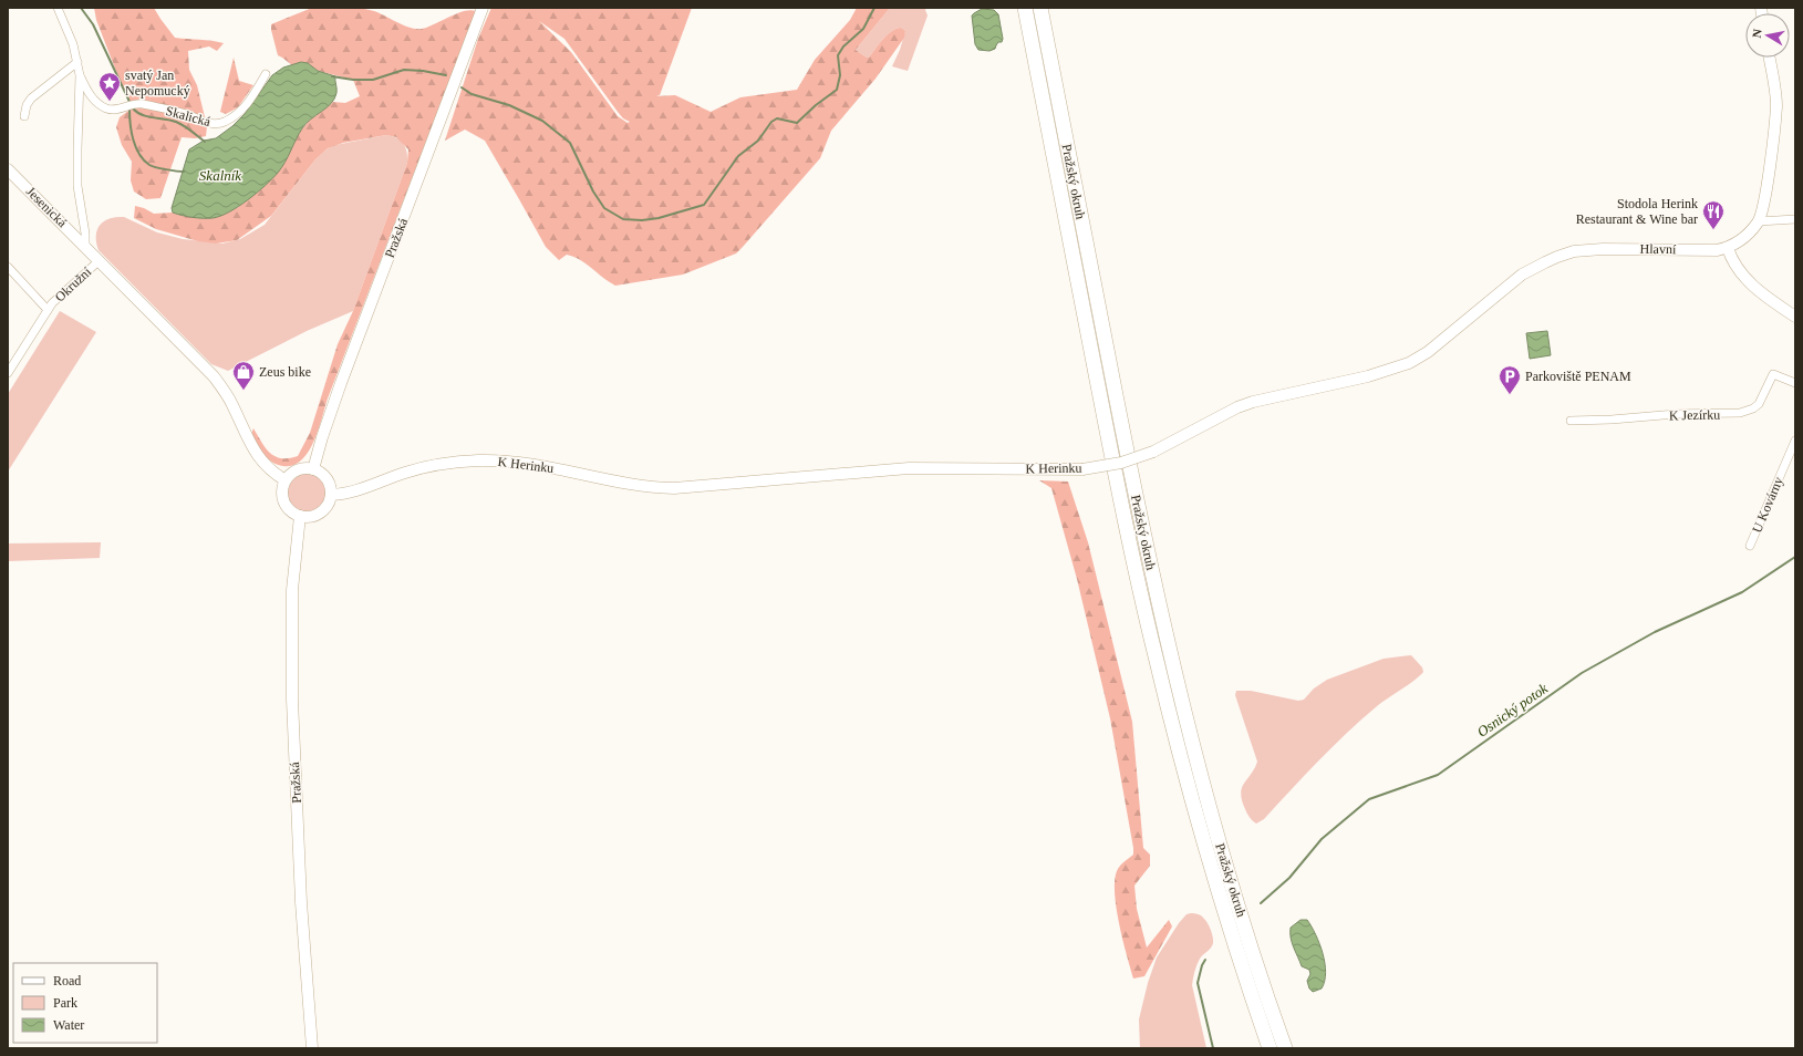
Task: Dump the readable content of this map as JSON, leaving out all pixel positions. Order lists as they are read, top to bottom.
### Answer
{
  "streets": {
    "highway": ["Pražský okruh"],
    "street": [
      "Skalická",
      "Jesenická",
      "Pražská",
      "Hlavní",
      "Okružní",
      "K Jezírku",
      "K Herinku",
      "U Kovárny"
    ]
  },
  "crossings": [
    ["Skalická", "Jesenická"],
    ["Jesenická", "Pražská"],
    ["Jesenická", "Okružní"],
    ["Jesenická", "K Herinku"],
    ["Pražská", "K Herinku"],
    ["Hlavní", "K Herinku"]
  ],
  "water": ["Skalník", "Osnický potok"],
  "places": {
    "place": ["svatý Jan Nepomucký"],
    "restaurant": ["Stodola Herink Restaurant & Wine bar"],
    "shop": ["Zeus bike"],
    "parking": ["Parkoviště PENAM"]
  },
  "legend": ["Road", "Park", "Water"],
  "north": "left"
}
